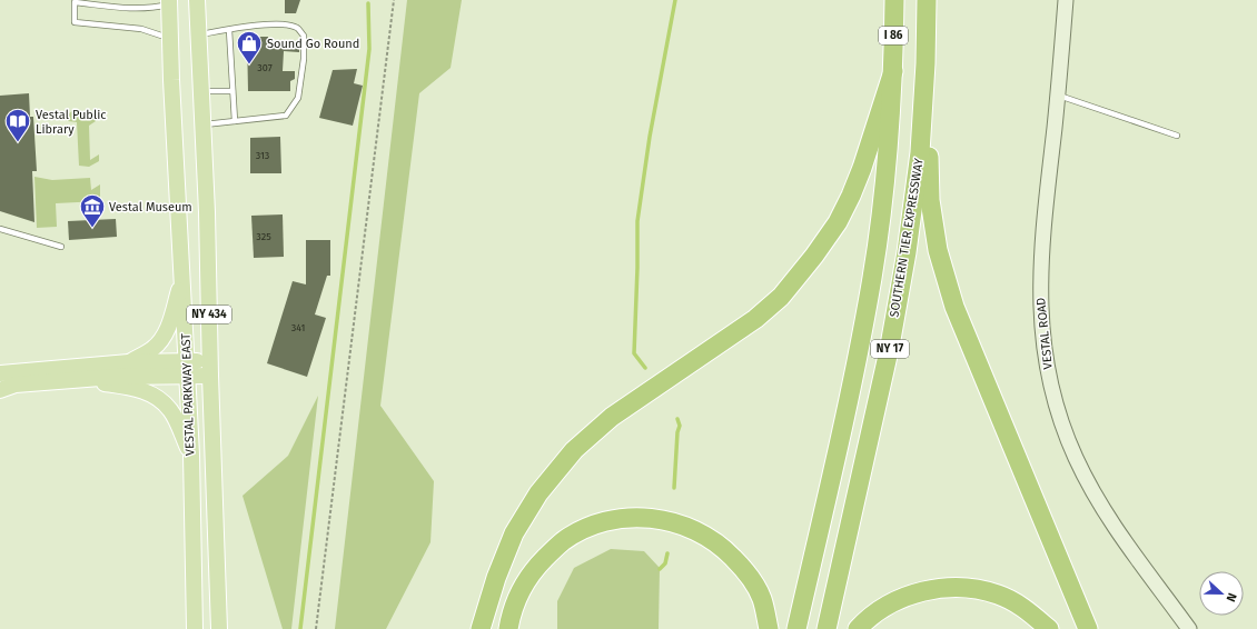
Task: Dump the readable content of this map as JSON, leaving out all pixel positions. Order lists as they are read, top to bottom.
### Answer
{
  "streets": {
    "highway": ["I 86", "SOUTHERN TIER EXPRESSWAY", "NY 17"],
    "main road": ["NY 434", "VESTAL PARKWAY EAST"],
    "street": ["VESTAL ROAD"]
  },
  "crossings": [
    ["I 86", "NY 17"]
  ],
  "places": {
    "shop": ["Sound Go Round"],
    "library": ["Vestal Public Library"],
    "museum": ["Vestal Museum"]
  },
  "house_numbers": [
    "307",
    "313",
    "325",
    "341"
  ],
  "north": "right"
}
